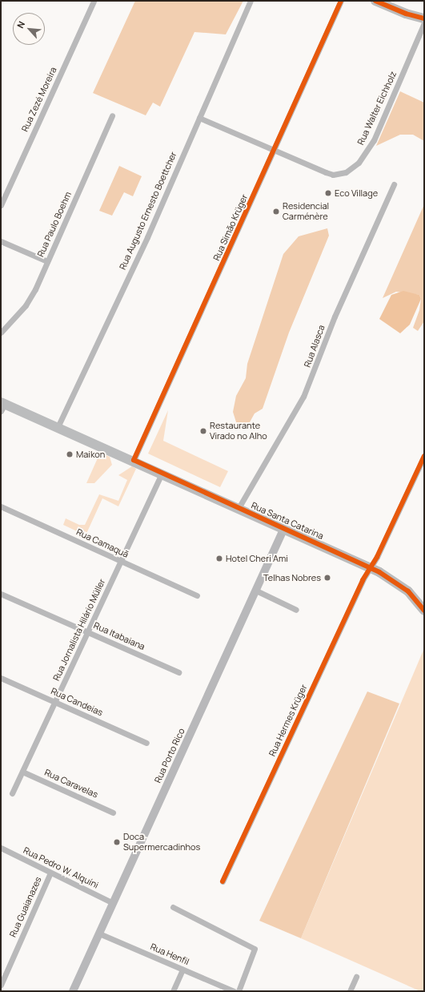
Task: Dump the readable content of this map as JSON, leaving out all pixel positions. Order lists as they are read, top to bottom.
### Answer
{
  "streets": {
    "main road": ["Rua Santa Catarina", "Rua Porto Rico"],
    "street": [
      "Rua Zezé Moreira",
      "Rua Walter Eichholz",
      "Rua Augusto Ernesto Boettcher",
      "Rua Paulo Boehm",
      "Rua Simão Krüger",
      "Rua Alasca",
      "Rua Camaquã",
      "Rua Jornalista Hilário Müller",
      "Rua Itabaiana",
      "Rua Candeias",
      "Rua Hermes Krüger",
      "Rua Caravelas",
      "Rua Pedro W. Alquíni",
      "Rua Guaianazes",
      "Rua Henfil"
    ]
  },
  "crossings": [
    ["Rua Walter Eichholz", "Rua Augusto Ernesto Boettcher"],
    ["Rua Walter Eichholz", "Rua Simão Krüger"],
    ["Rua Augusto Ernesto Boettcher", "Rua Santa Catarina"],
    ["Rua Simão Krüger", "Rua Santa Catarina"],
    ["Rua Alasca", "Rua Santa Catarina"],
    ["Rua Santa Catarina", "Rua Jornalista Hilário Müller"],
    ["Rua Santa Catarina", "Rua Hermes Krüger"],
    ["Rua Santa Catarina", "Rua Porto Rico"],
    ["Rua Camaquã", "Rua Jornalista Hilário Müller"],
    ["Rua Jornalista Hilário Müller", "Rua Itabaiana"],
    ["Rua Jornalista Hilário Müller", "Rua Candeias"],
    ["Rua Jornalista Hilário Müller", "Rua Caravelas"],
    ["Rua Porto Rico", "Rua Pedro W. Alquíni"],
    ["Rua Porto Rico", "Rua Henfil"],
    ["Rua Pedro W. Alquíni", "Rua Guaianazes"]
  ],
  "places": [
    "Eco Village",
    "Residencial Carménère",
    "Restaurante Virado no Alho",
    "Maikon",
    "Hotel Cheri Ami",
    "Telhas Nobres",
    "Doca Supermercadinhos"
  ],
  "north": "top left"
}
